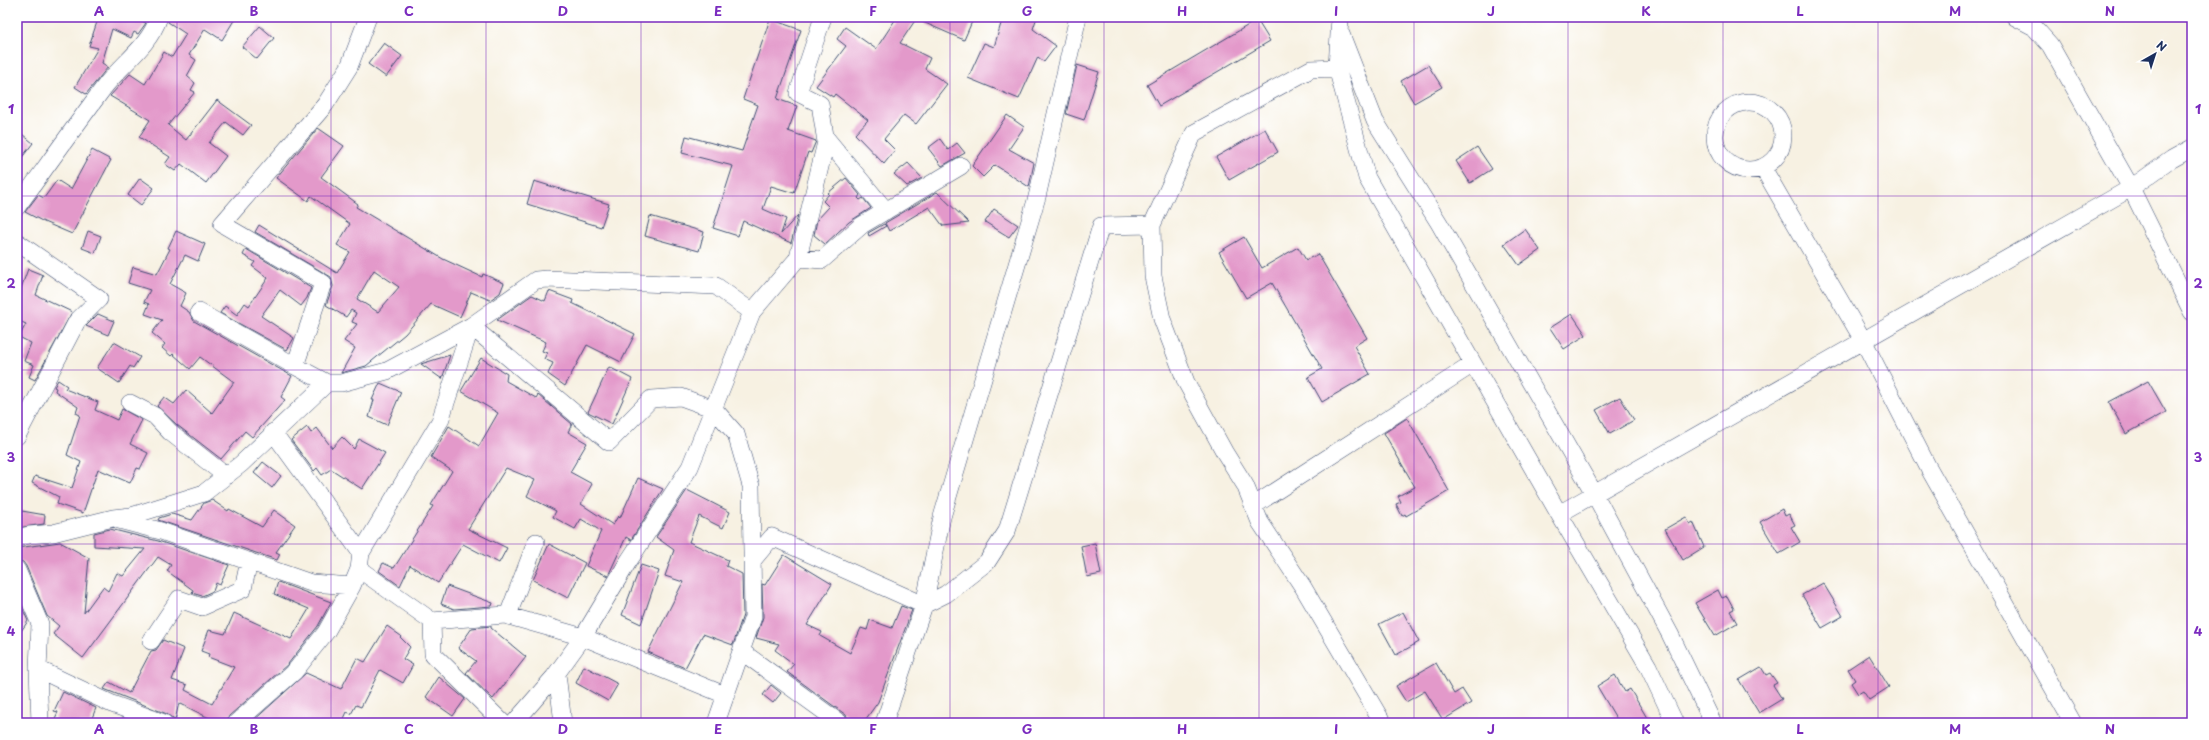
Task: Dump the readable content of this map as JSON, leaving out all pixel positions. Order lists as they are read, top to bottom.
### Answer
{
  "north": "top right",
  "grid": {
    "columns": [
      "A",
      "B",
      "C",
      "D",
      "E",
      "F",
      "G",
      "H",
      "I",
      "J",
      "K",
      "L",
      "M",
      "N"
    ],
    "rows": [
      "1",
      "2",
      "3",
      "4"
    ]
  }
}
